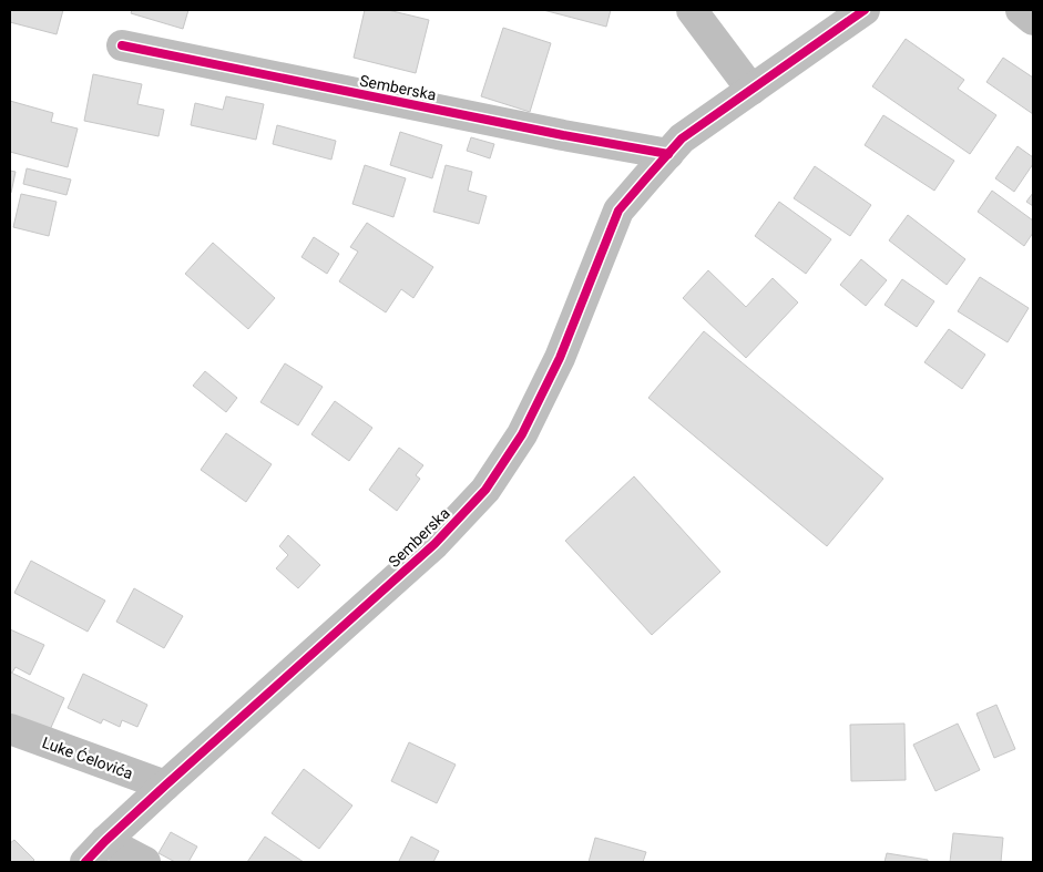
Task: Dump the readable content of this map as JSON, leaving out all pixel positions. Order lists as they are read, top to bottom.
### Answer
{
  "streets": {
    "main road": ["Semberska", "Luke Ćelovića"]
  },
  "crossings": [
    ["Semberska", "Luke Ćelovića"]
  ]
}
